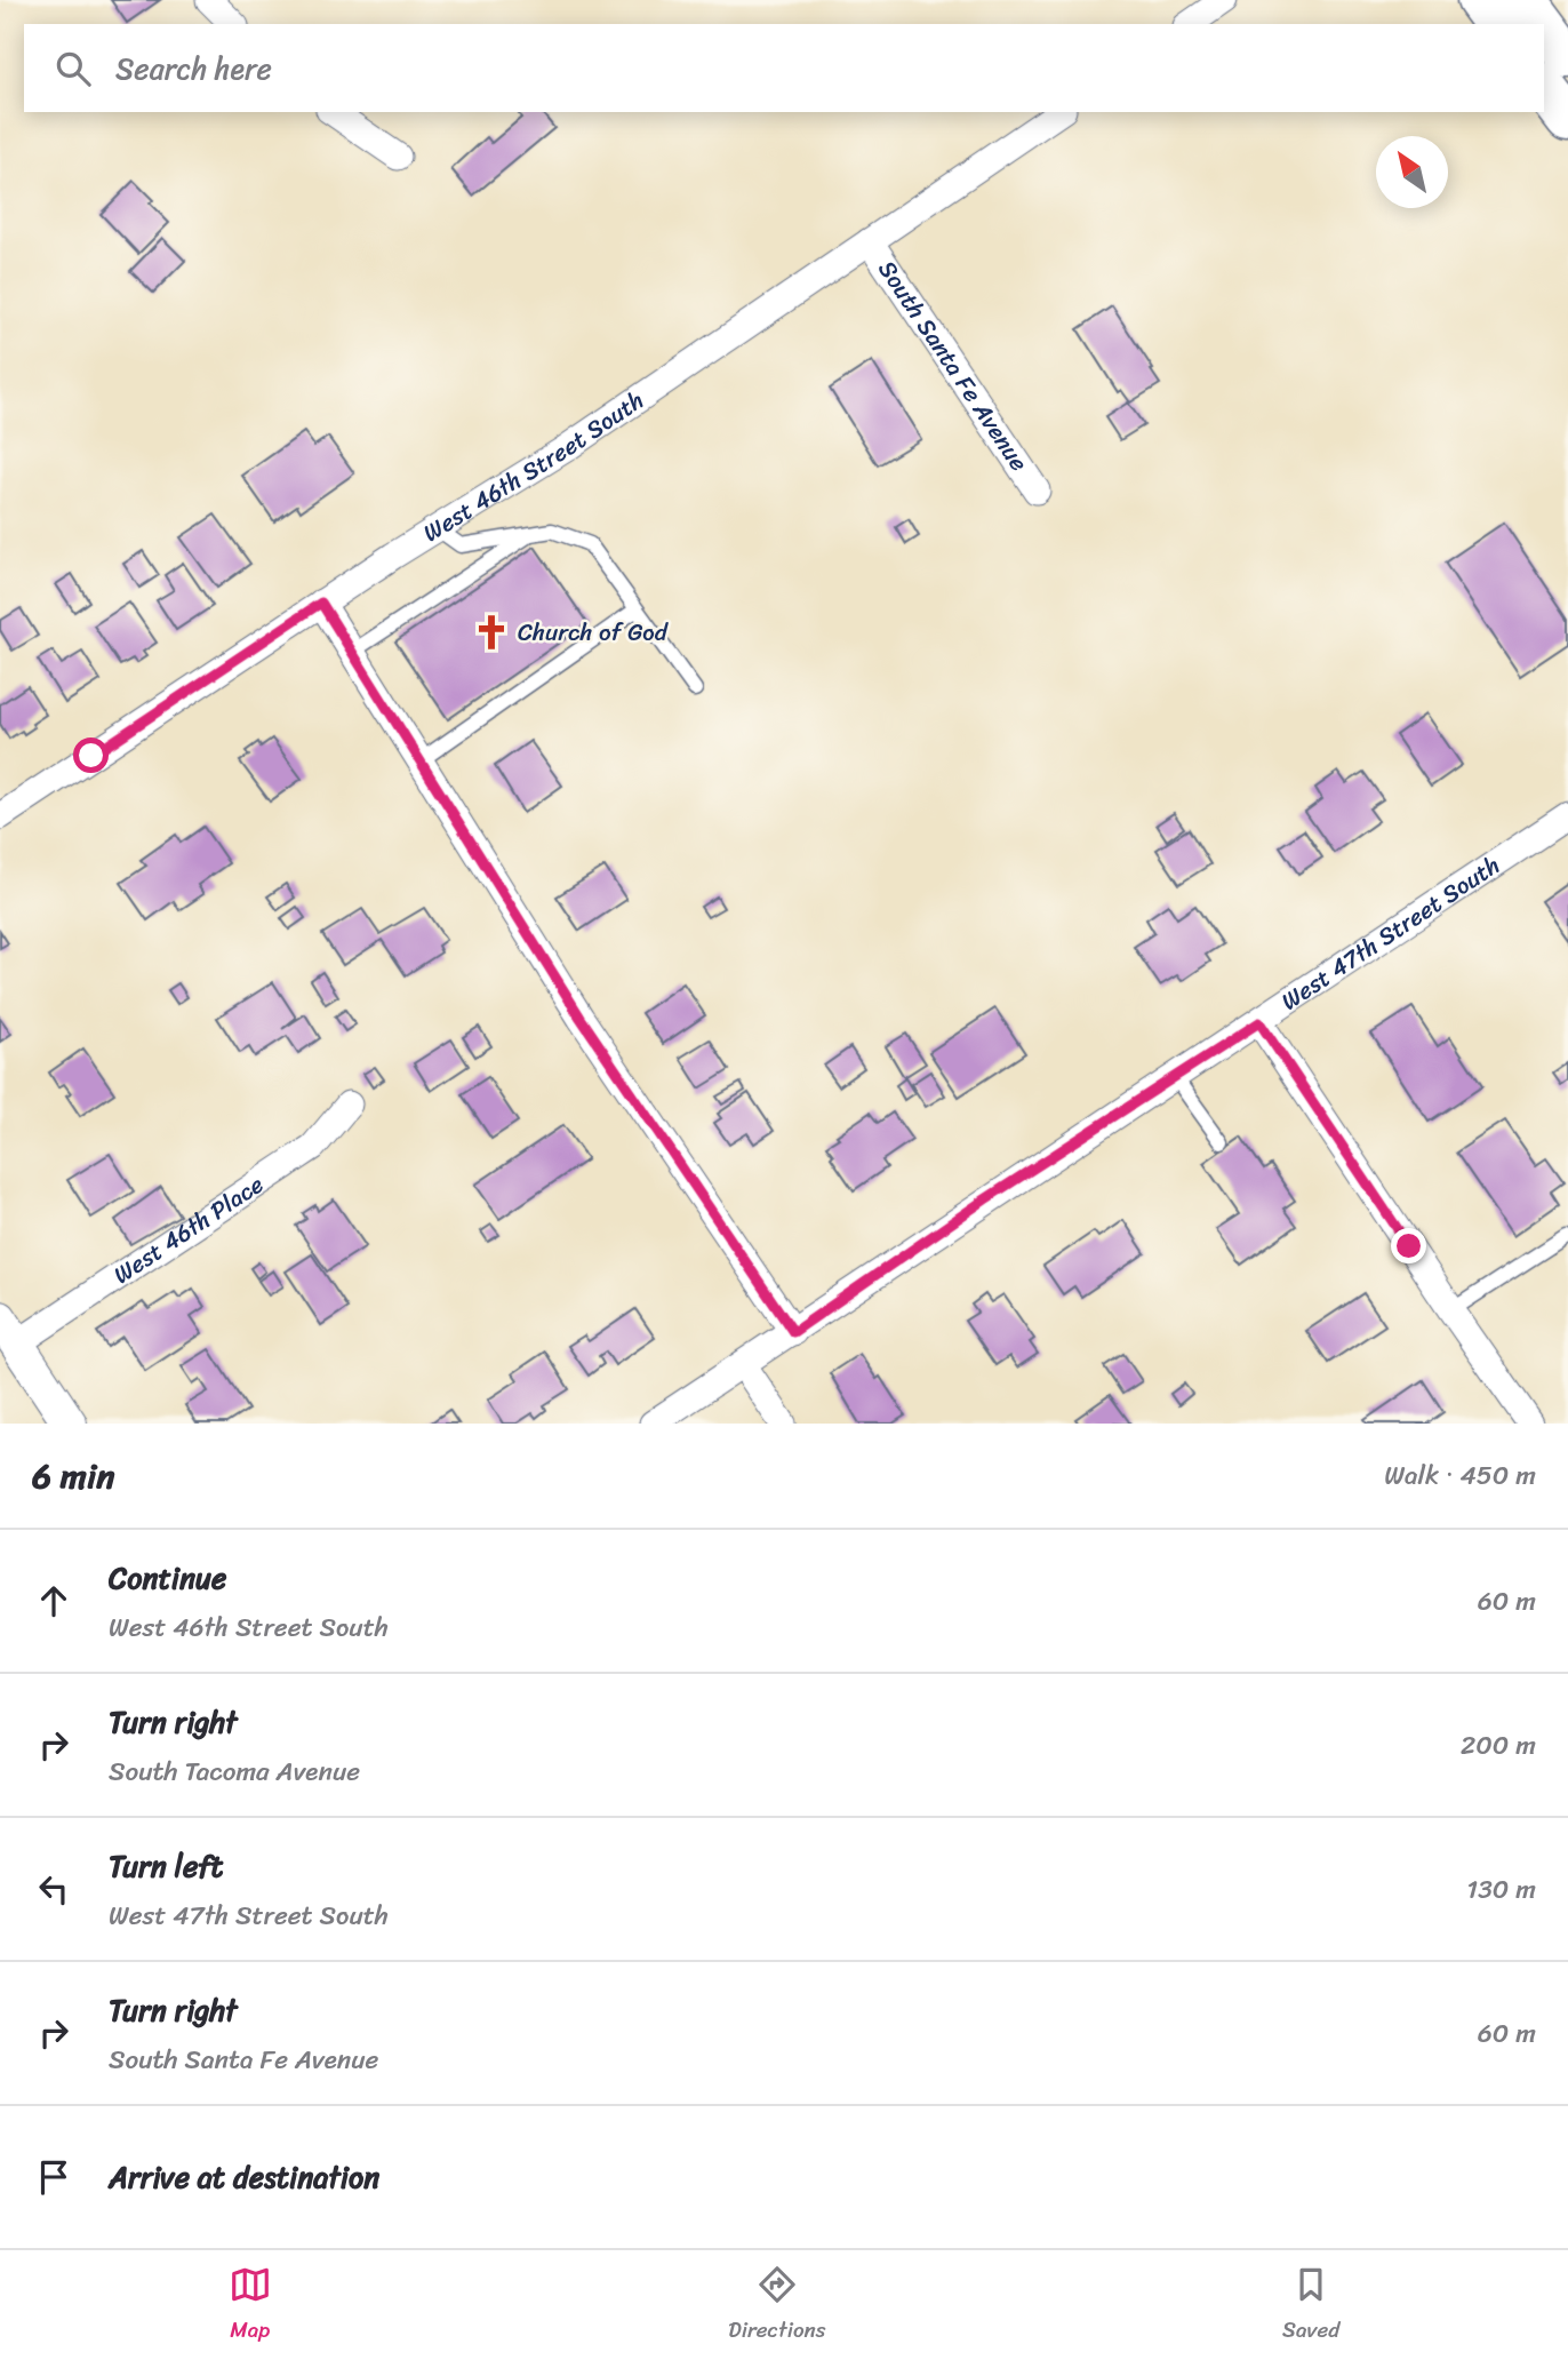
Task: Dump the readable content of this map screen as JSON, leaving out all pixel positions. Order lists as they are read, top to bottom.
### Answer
{
  "streets": {
    "street": [
      "South Santa Fe Avenue",
      "West 46th Street South",
      "West 47th Street South",
      "West 46th Place"
    ]
  },
  "crossings": [
    ["South Santa Fe Avenue", "West 46th Street South"]
  ],
  "places": {
    "church": ["Church of God"]
  },
  "north": "top left",
  "page": {
    "search": "Search here",
    "heading": ["6 min", "Walk · 450 m"],
    "list": [
      ["Continue", "West 46th Street South", "60 m"],
      ["Turn right", "South Tacoma Avenue", "200 m"],
      ["Turn left", "West 47th Street South", "130 m"],
      ["Turn right", "South Santa Fe Avenue", "60 m"],
      "Arrive at destination"
    ],
    "nav": ["Map", "Directions", "Saved"]
  }
}
